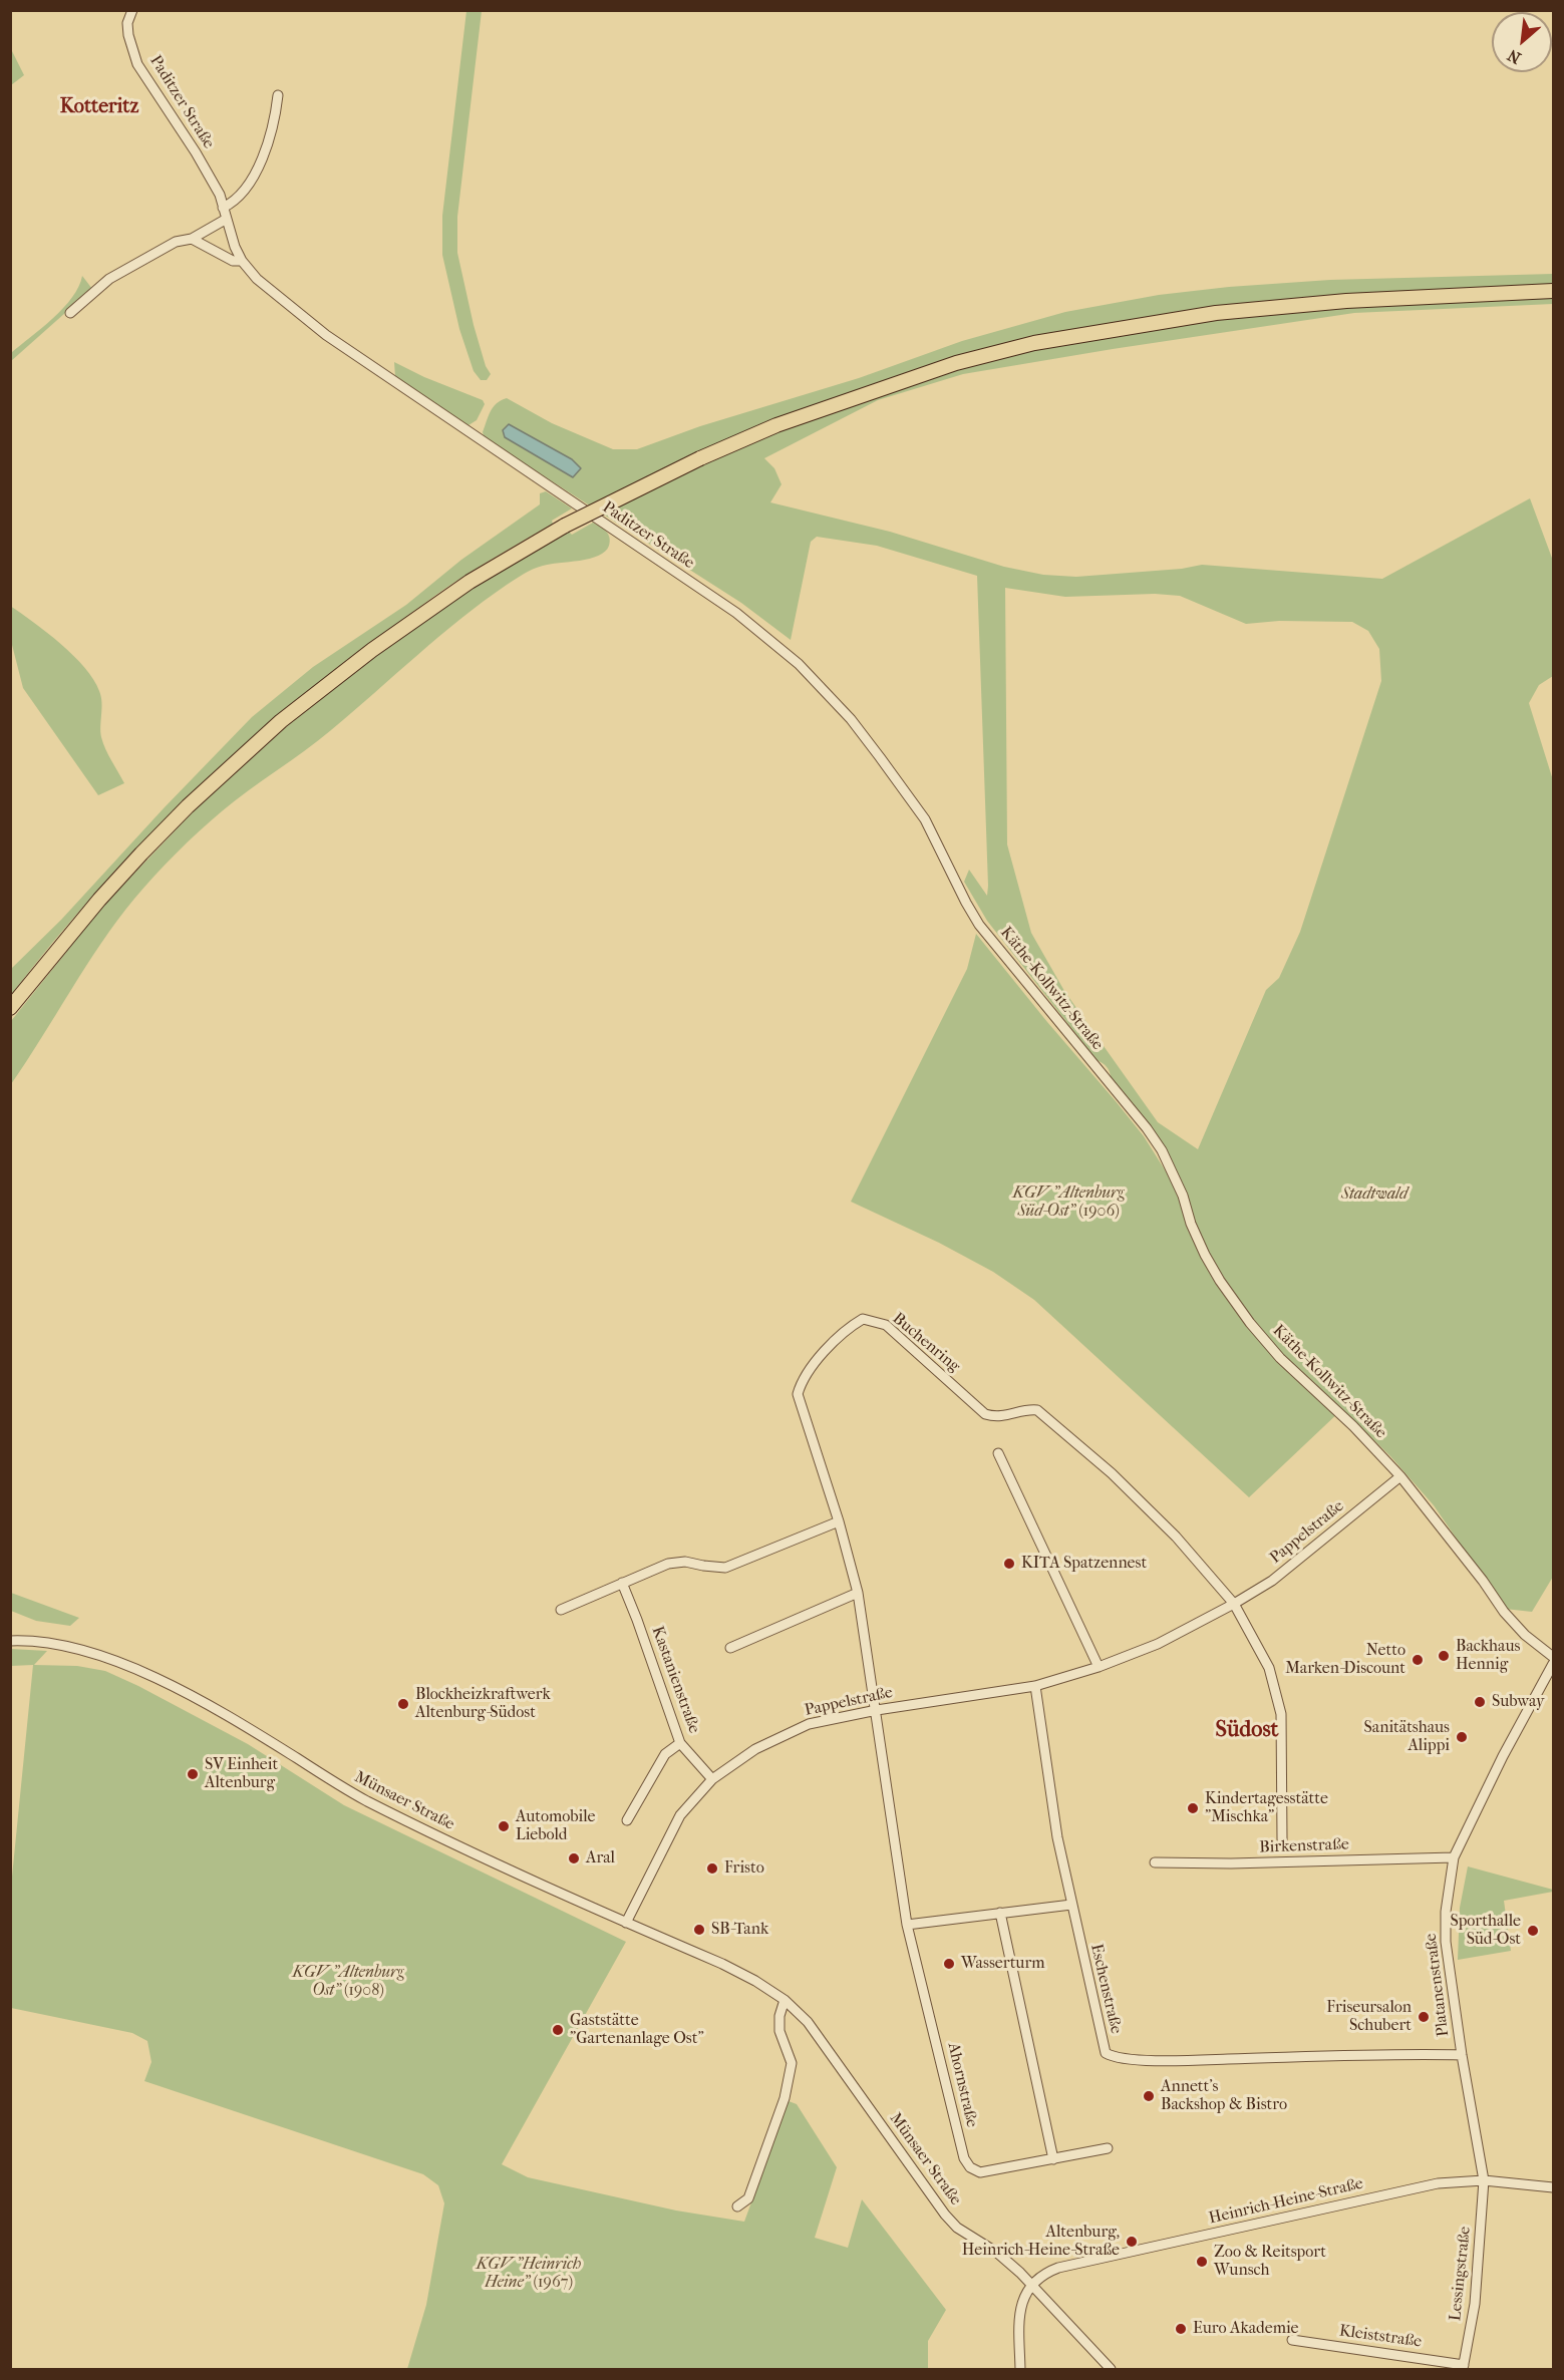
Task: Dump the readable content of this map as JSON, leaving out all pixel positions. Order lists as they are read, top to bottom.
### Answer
{
  "streets": {
    "street": [
      "Paditzer Straße",
      "Käthe-Kollwitz-Straße",
      "Buchenring",
      "Pappelstraße",
      "Kastanienstraße",
      "Münsaer Straße",
      "Birkenstraße",
      "Platanenstraße",
      "Eschenstraße",
      "Ahornstraße",
      "Heinrich-Heine-Straße",
      "Lessingstraße",
      "Kleiststraße"
    ]
  },
  "crossings": [
    ["Paditzer Straße", "Käthe-Kollwitz-Straße"],
    ["Käthe-Kollwitz-Straße", "Pappelstraße"],
    ["Buchenring", "Pappelstraße"],
    ["Buchenring", "Birkenstraße"],
    ["Buchenring", "Ahornstraße"],
    ["Pappelstraße", "Kastanienstraße"],
    ["Pappelstraße", "Münsaer Straße"],
    ["Pappelstraße", "Birkenstraße"],
    ["Pappelstraße", "Eschenstraße"],
    ["Pappelstraße", "Ahornstraße"],
    ["Münsaer Straße", "Heinrich-Heine-Straße"],
    ["Birkenstraße", "Platanenstraße"],
    ["Platanenstraße", "Eschenstraße"],
    ["Platanenstraße", "Heinrich-Heine-Straße"],
    ["Platanenstraße", "Lessingstraße"],
    ["Heinrich-Heine-Straße", "Lessingstraße"],
    ["Lessingstraße", "Kleiststraße"]
  ],
  "districts": ["Kotteritz", "Südost"],
  "parks": [
    "KGV \"Altenburg Süd-Ost\" (1906)",
    "Stadtwald",
    "KGV \"Altenburg Ost\" (1908)",
    "KGV \"Heinrich Heine\" (1967)"
  ],
  "places": [
    "KITA Spatzennest",
    "Backhaus Hennig",
    "Netto Marken-Discount",
    "Subway",
    "Blockheizkraftwerk Altenburg-Südost",
    "Sanitätshaus Alippi",
    "SV Einheit Altenburg",
    "Kindertagesstätte \"Mischka\"",
    "Automobile Liebold",
    "Aral",
    "Fristo",
    "SB-Tank",
    "Sporthalle Süd-Ost",
    "Wasserturm",
    "Friseursalon Schubert",
    "Gaststätte \"Gartenanlage Ost\"",
    "Annett's Backshop & Bistro",
    "Altenburg, Heinrich-Heine-Straße",
    "Zoo & Reitsport Wunsch",
    "Euro Akademie"
  ],
  "north": "bottom left"
}
